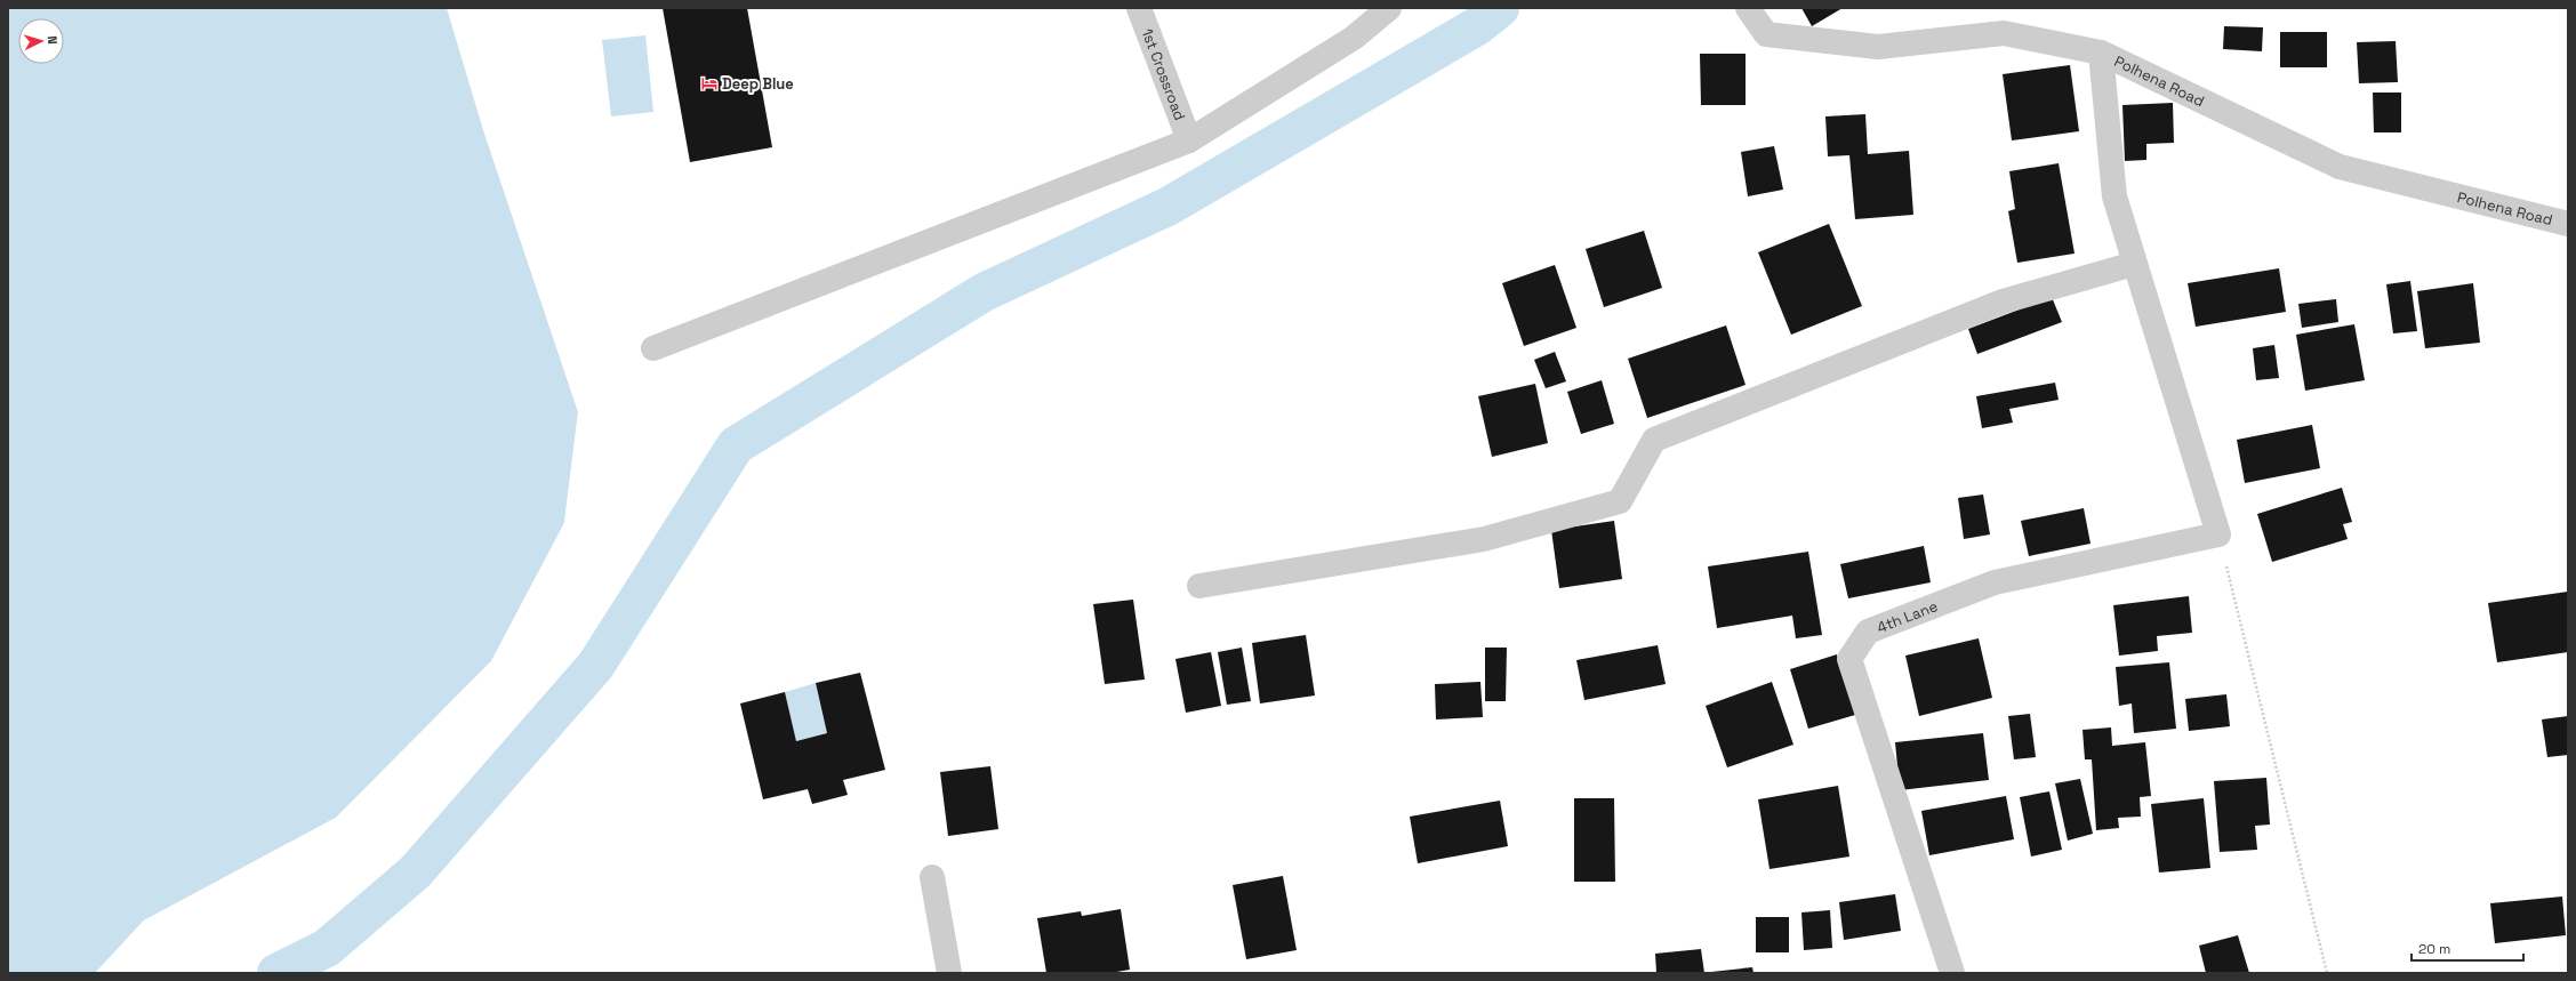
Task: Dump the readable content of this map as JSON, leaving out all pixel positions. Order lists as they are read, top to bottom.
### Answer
{
  "streets": {
    "street": ["1st Crossroad", "Polhena Road", "4th Lane"]
  },
  "places": {
    "hotel": ["Deep Blue"]
  },
  "scale_bar": "20 m",
  "north": "right"
}
